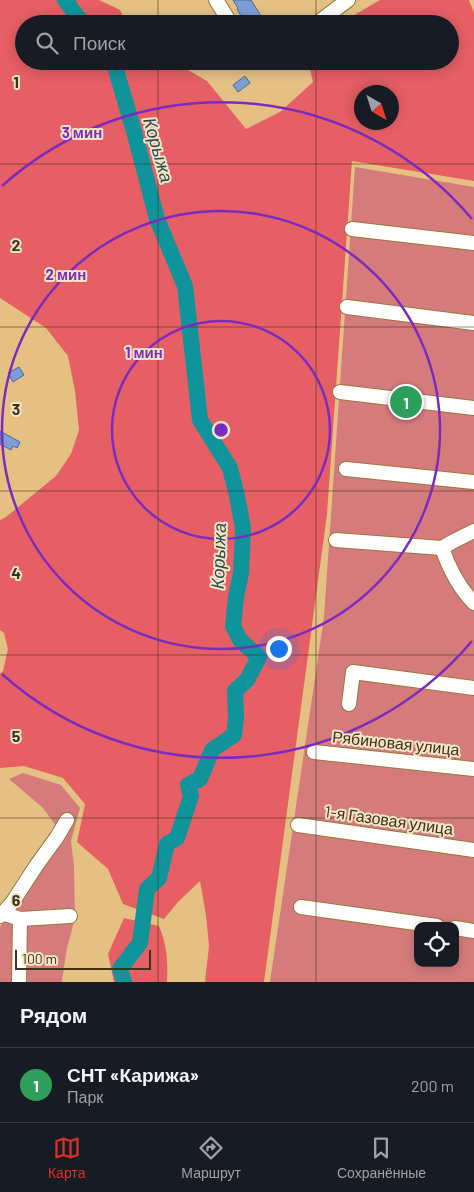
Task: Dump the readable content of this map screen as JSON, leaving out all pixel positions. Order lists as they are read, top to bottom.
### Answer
{
  "streets": {
    "street": ["Рябиновая улица", "1-я Газовая улица"]
  },
  "water": ["Корыжа"],
  "scale_bar": "100 m",
  "north": "bottom right",
  "page": {
    "search": "Поиск",
    "pins": "1",
    "scale": "100 m",
    "heading": "Рядом",
    "list": [
      {
        "mark": "1",
        "name": "СНТ «Карижа»",
        "note": "Парк",
        "value": "200 m"
      }
    ],
    "nav": ["Карта", "Маршрут", "Сохранённые"]
  },
  "grid": {
    "rows": [
      "1",
      "2",
      "3",
      "4",
      "5",
      "6"
    ]
  },
  "rings": ["3 мин", "2 мин", "1 мин"]
}
